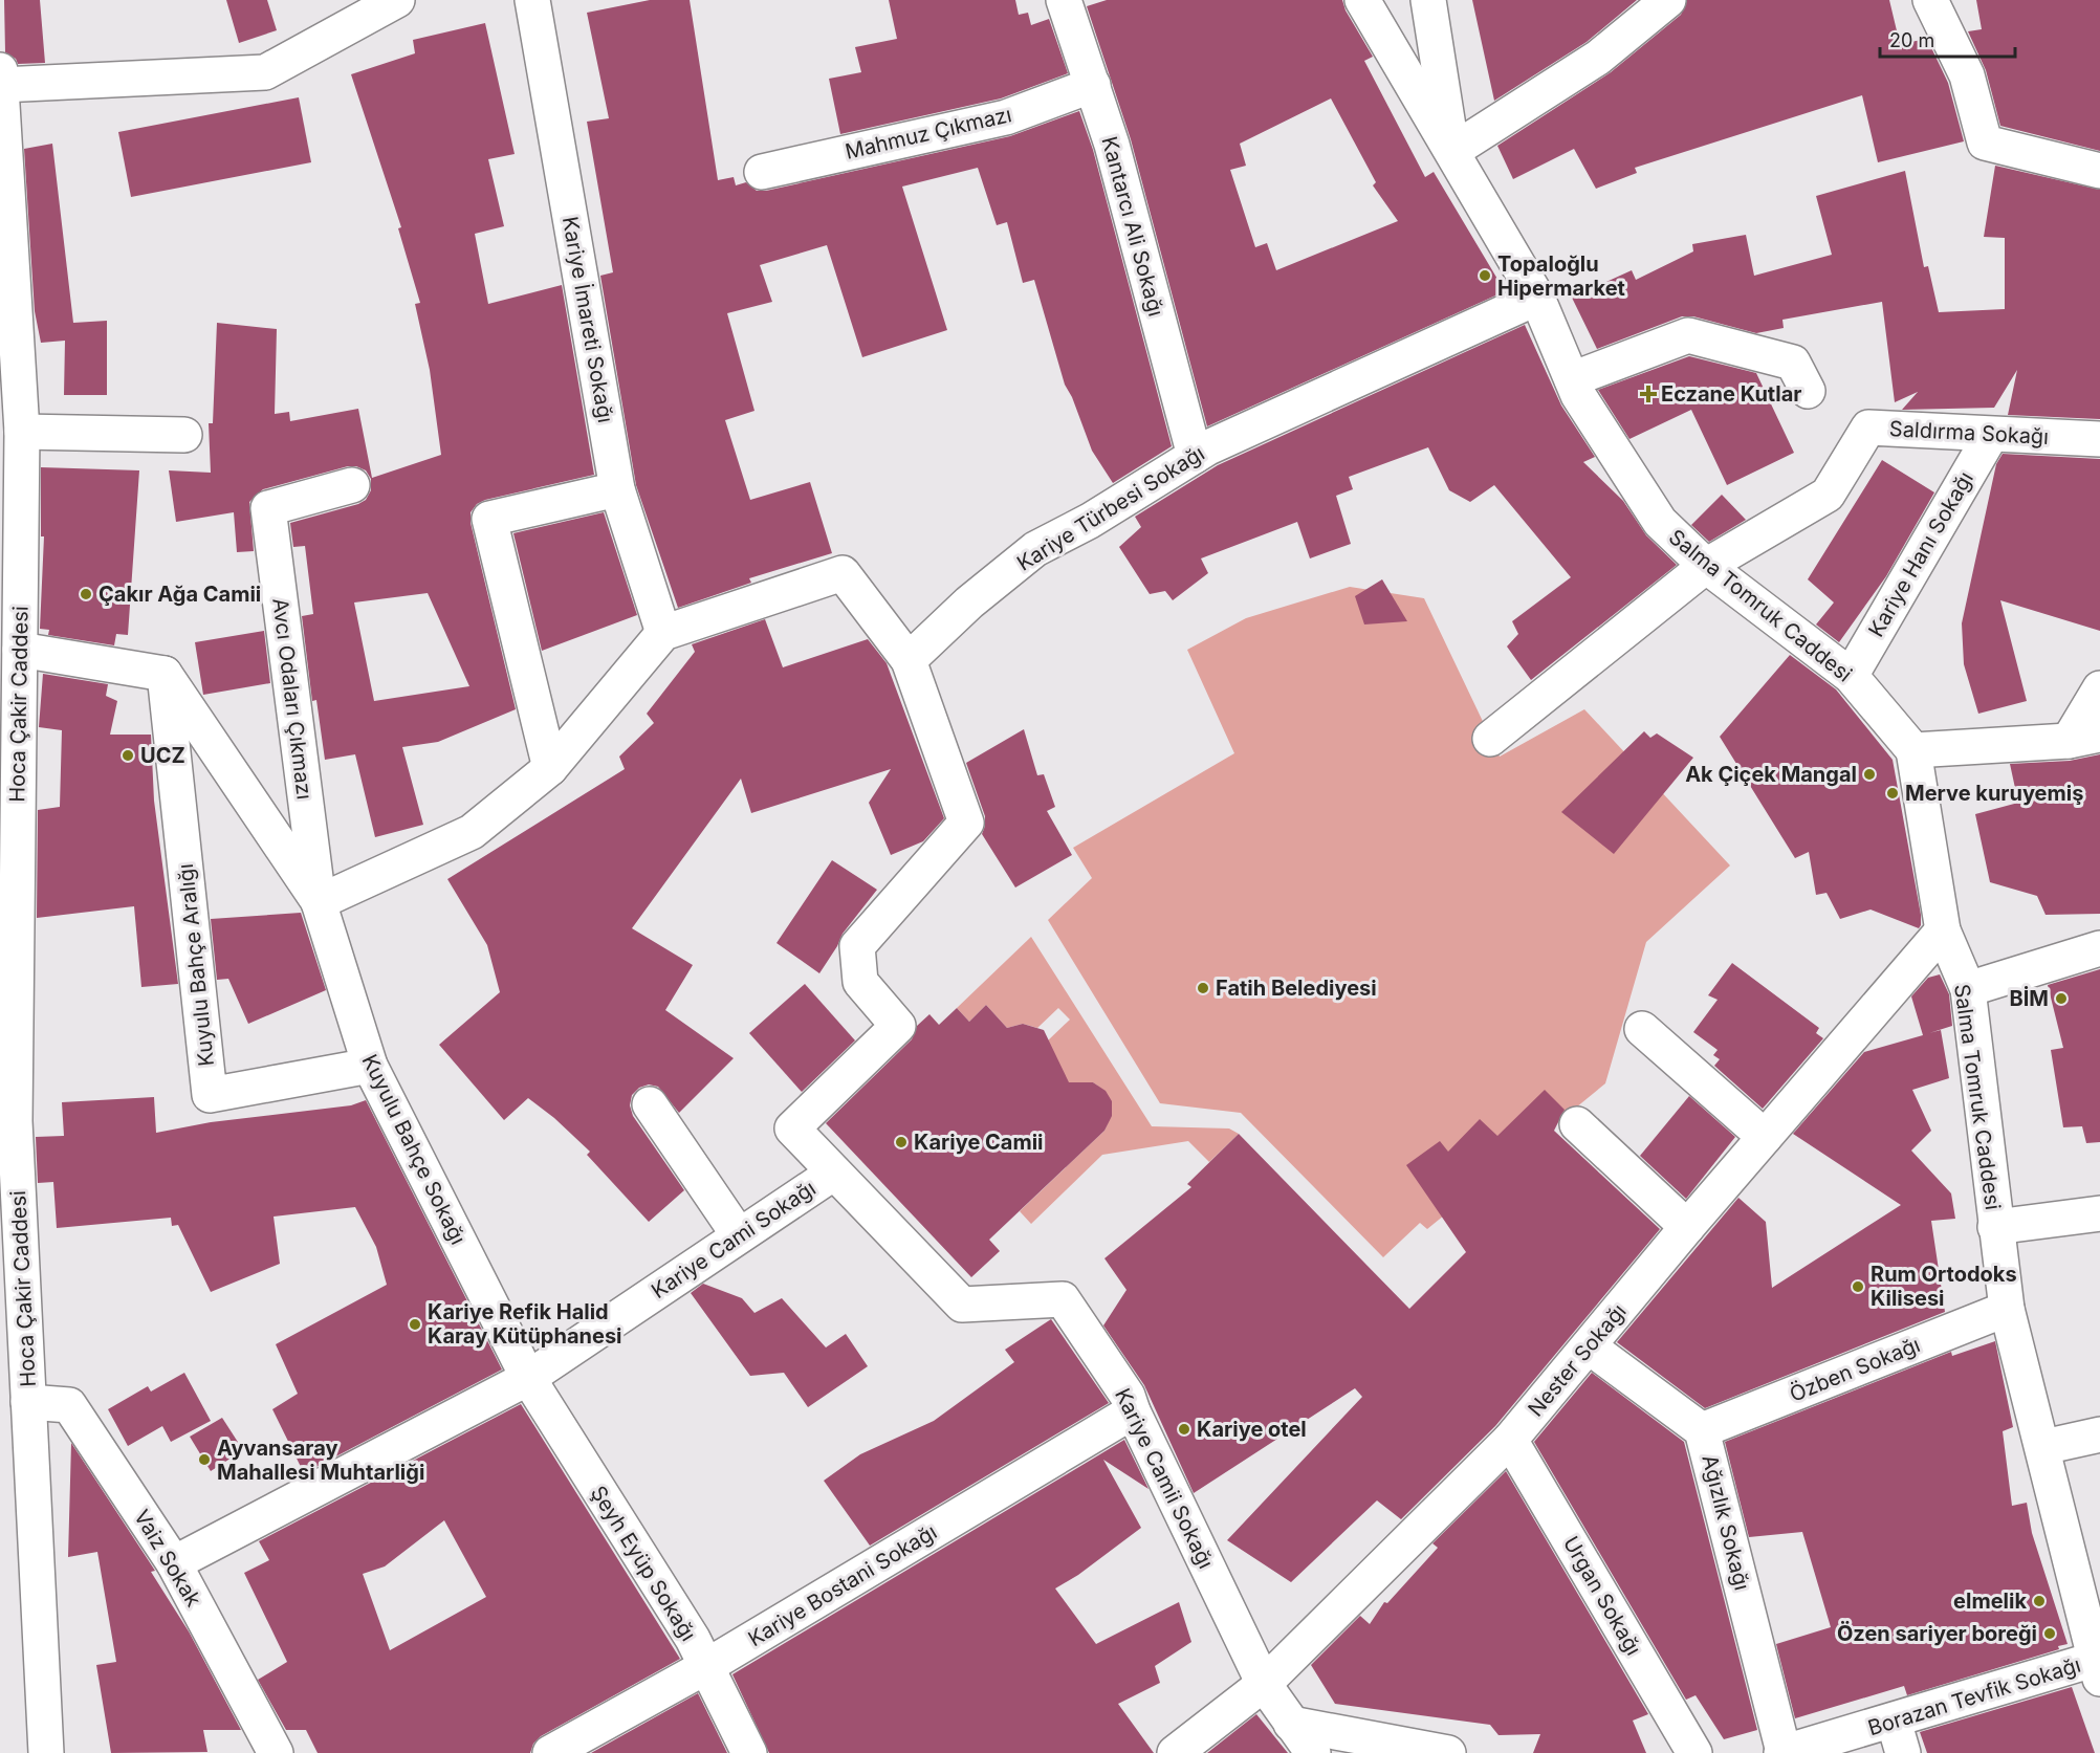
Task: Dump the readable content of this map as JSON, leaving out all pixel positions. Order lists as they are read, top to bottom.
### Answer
{
  "streets": {
    "street": [
      "Mahmuz Çıkmazı",
      "Kantarcı Ali Sokağı",
      "Kariye İmareti Sokağı",
      "Saldırma Sokağı",
      "Kariye Türbesi Sokağı",
      "Kariye Hanı Sokağı",
      "Salma Tomruk Caddesi",
      "Avcı Odaları Çıkmazı",
      "Hoca Çakir Caddesi",
      "Kuyulu Bahçe Aralığı",
      "Kuyulu Bahçe Sokağı",
      "Kariye Cami Sokağı",
      "Nester Sokağı",
      "Özben Sokağı",
      "Kariye Camii Sokağı",
      "Ağızlık Sokağı",
      "Vaiz Sokak",
      "Şeyh Eyüp Sokağı",
      "Kariye Bostani Sokağı",
      "Urgan Sokağı",
      "Borazan Tevfik Sokağı"
    ]
  },
  "crossings": [
    ["Mahmuz Çıkmazı", "Kantarcı Ali Sokağı"],
    ["Kantarcı Ali Sokağı", "Kariye Türbesi Sokağı"],
    ["Saldırma Sokağı", "Kariye Hanı Sokağı"],
    ["Saldırma Sokağı", "Salma Tomruk Caddesi"],
    ["Kariye Türbesi Sokağı", "Salma Tomruk Caddesi"],
    ["Kariye Hanı Sokağı", "Salma Tomruk Caddesi"],
    ["Salma Tomruk Caddesi", "Nester Sokağı"],
    ["Salma Tomruk Caddesi", "Özben Sokağı"],
    ["Salma Tomruk Caddesi", "Borazan Tevfik Sokağı"],
    ["Avcı Odaları Çıkmazı", "Kuyulu Bahçe Sokağı"],
    ["Hoca Çakir Caddesi", "Vaiz Sokak"],
    ["Kuyulu Bahçe Aralığı", "Kuyulu Bahçe Sokağı"],
    ["Kuyulu Bahçe Sokağı", "Kariye Cami Sokağı"],
    ["Kuyulu Bahçe Sokağı", "Şeyh Eyüp Sokağı"],
    ["Kariye Cami Sokağı", "Kariye Camii Sokağı"],
    ["Kariye Cami Sokağı", "Vaiz Sokak"],
    ["Kariye Cami Sokağı", "Şeyh Eyüp Sokağı"],
    ["Nester Sokağı", "Kariye Camii Sokağı"],
    ["Nester Sokağı", "Ağızlık Sokağı"],
    ["Nester Sokağı", "Urgan Sokağı"],
    ["Özben Sokağı", "Ağızlık Sokağı"],
    ["Kariye Camii Sokağı", "Kariye Bostani Sokağı"],
    ["Ağızlık Sokağı", "Borazan Tevfik Sokağı"],
    ["Şeyh Eyüp Sokağı", "Kariye Bostani Sokağı"]
  ],
  "places": {
    "other": [
      "Topaloğlu Hipermarket",
      "Çakır Ağa Camii",
      "UCZ",
      "Ak Çiçek Mangal",
      "Merve kuruyemiş",
      "Fatih Belediyesi",
      "BİM",
      "Kariye Camii",
      "Rum Ortodoks Kilisesi",
      "Kariye Refik Halid Karay Kütüphanesi",
      "Kariye otel",
      "Ayvansaray Mahallesi Muhtarliği",
      "elmelik",
      "Özen sariyer boreği"
    ],
    "health": ["Eczane Kutlar"]
  },
  "scale_bar": "20 m"
}
